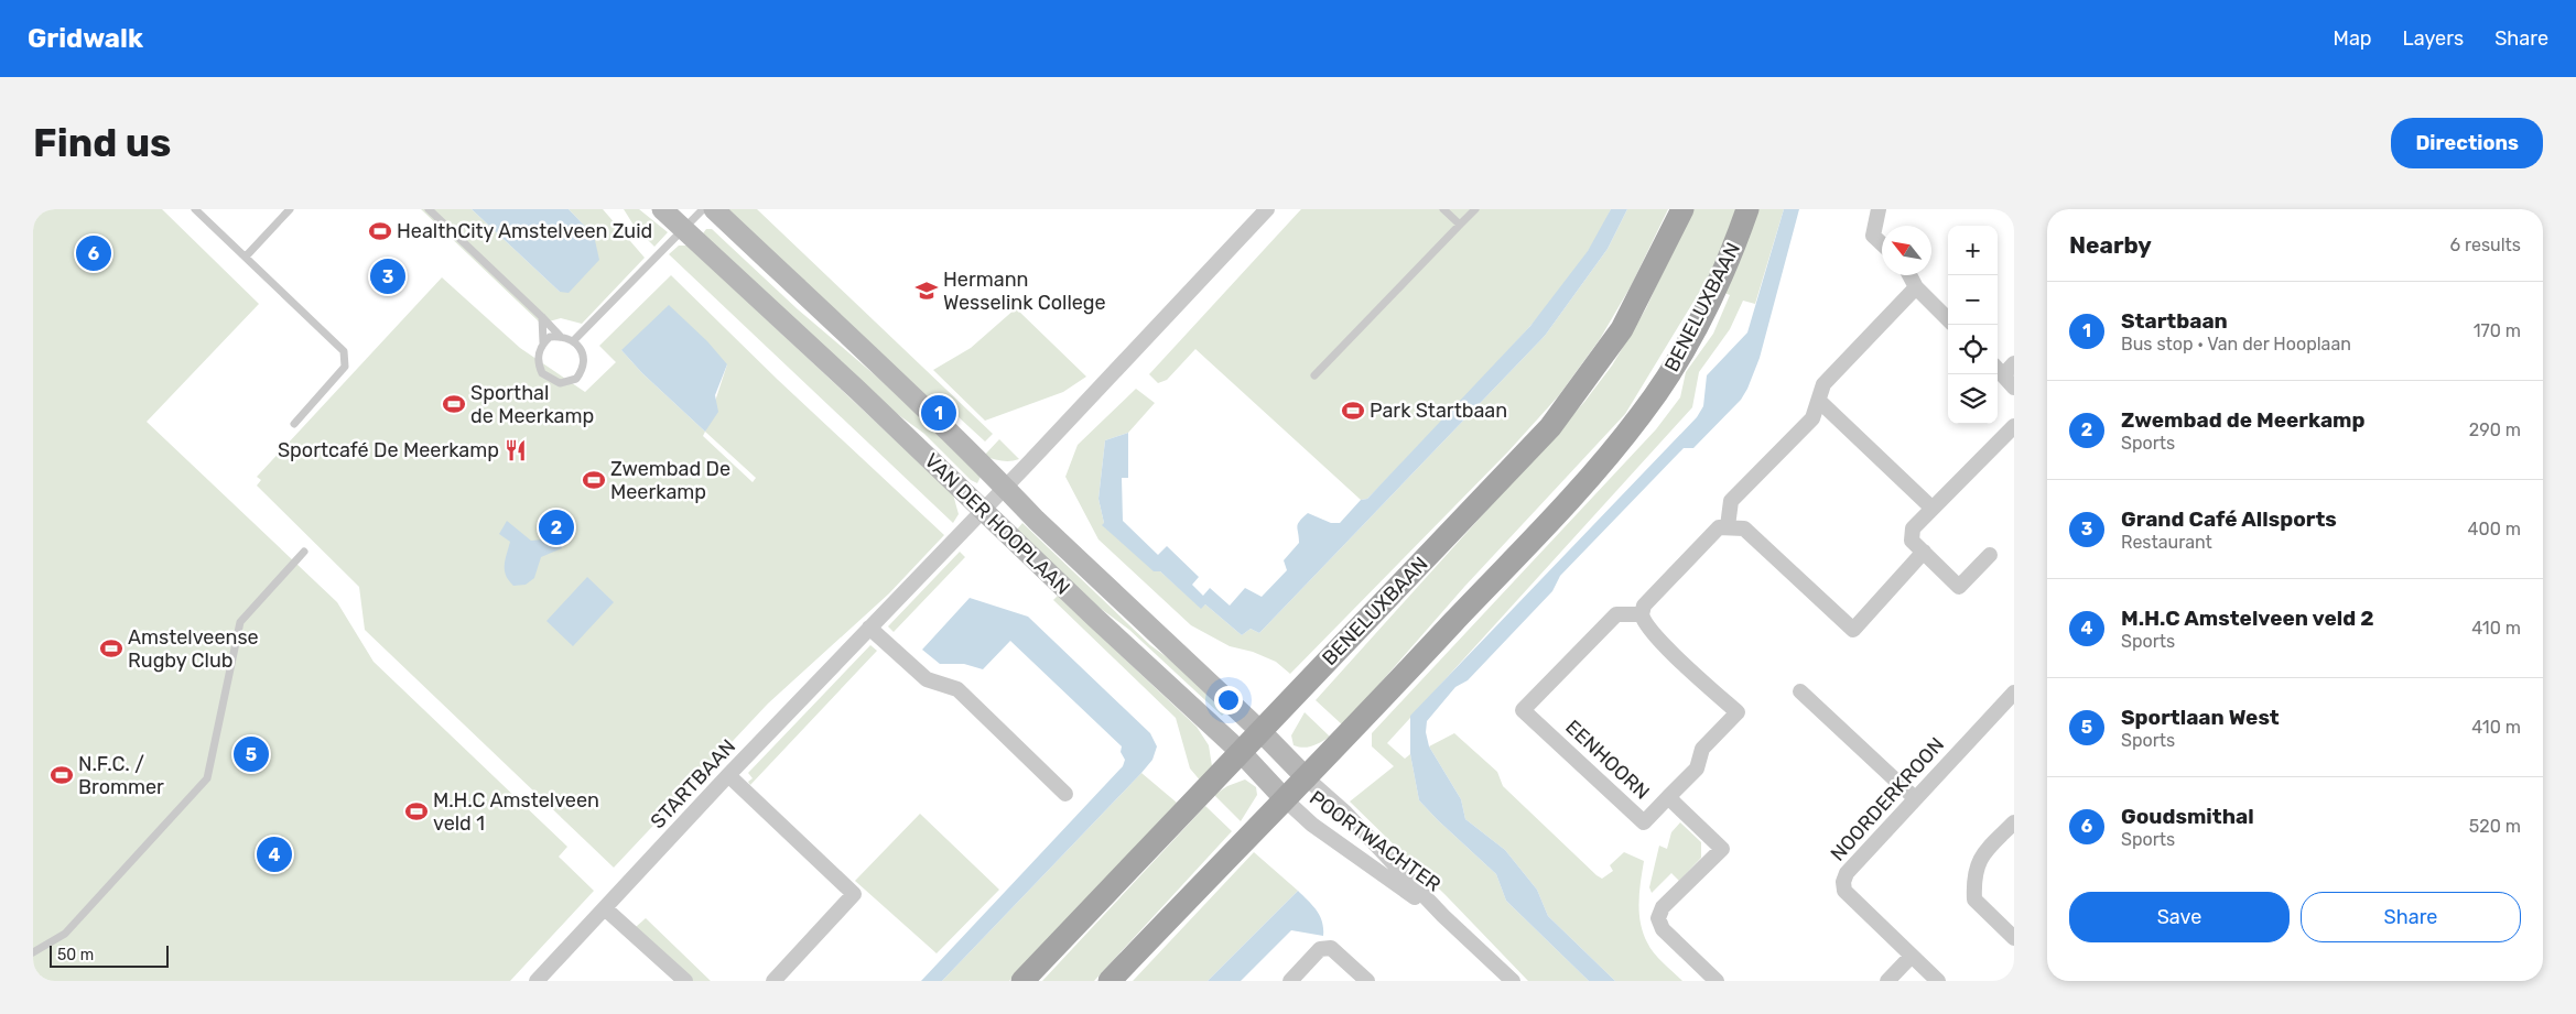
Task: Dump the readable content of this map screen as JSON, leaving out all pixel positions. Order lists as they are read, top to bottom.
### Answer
{
  "streets": {
    "main road": ["BENELUXBAAN"],
    "street": [
      "VAN DER HOOPLAAN",
      "EENHOORN",
      "STARTBAAN",
      "NOORDERKROON",
      "POORTWACHTER"
    ]
  },
  "crossings": [
    ["BENELUXBAAN", "VAN DER HOOPLAAN"],
    ["BENELUXBAAN", "POORTWACHTER"],
    ["VAN DER HOOPLAAN", "STARTBAAN"],
    ["VAN DER HOOPLAAN", "POORTWACHTER"]
  ],
  "places": {
    "sports": [
      "HealthCity Amstelveen Zuid",
      "Sporthal de Meerkamp",
      "Park Startbaan",
      "Zwembad De Meerkamp",
      "Amstelveense Rugby Club",
      "N.F.C. / Brommer",
      "M.H.C Amstelveen veld 1"
    ],
    "school or university": ["Hermann Wesselink College"],
    "restaurant": ["Sportcafé De Meerkamp"]
  },
  "scale_bar": "50 m",
  "north": "top left",
  "page": {
    "header": "Gridwalk",
    "nav": ["Map", "Layers", "Share"],
    "buttons": [
      "Directions",
      ["Save", "Share"]
    ],
    "title": "Find us",
    "heading": ["Nearby", "6 results"],
    "map_buttons": ["+", "−"],
    "pins": [
      "6",
      "3",
      "1",
      "2",
      "5",
      "4"
    ],
    "list": [
      {
        "mark": "1",
        "name": "Startbaan",
        "note": "Bus stop · Van der Hooplaan",
        "value": "170 m"
      },
      {
        "mark": "2",
        "name": "Zwembad de Meerkamp",
        "note": "Sports",
        "value": "290 m"
      },
      {
        "mark": "3",
        "name": "Grand Café Allsports",
        "note": "Restaurant",
        "value": "400 m"
      },
      {
        "mark": "4",
        "name": "M.H.C Amstelveen veld 2",
        "note": "Sports",
        "value": "410 m"
      },
      {
        "mark": "5",
        "name": "Sportlaan West",
        "note": "Sports",
        "value": "410 m"
      },
      {
        "mark": "6",
        "name": "Goudsmithal",
        "note": "Sports",
        "value": "520 m"
      }
    ],
    "scale": "50 m"
  }
}
